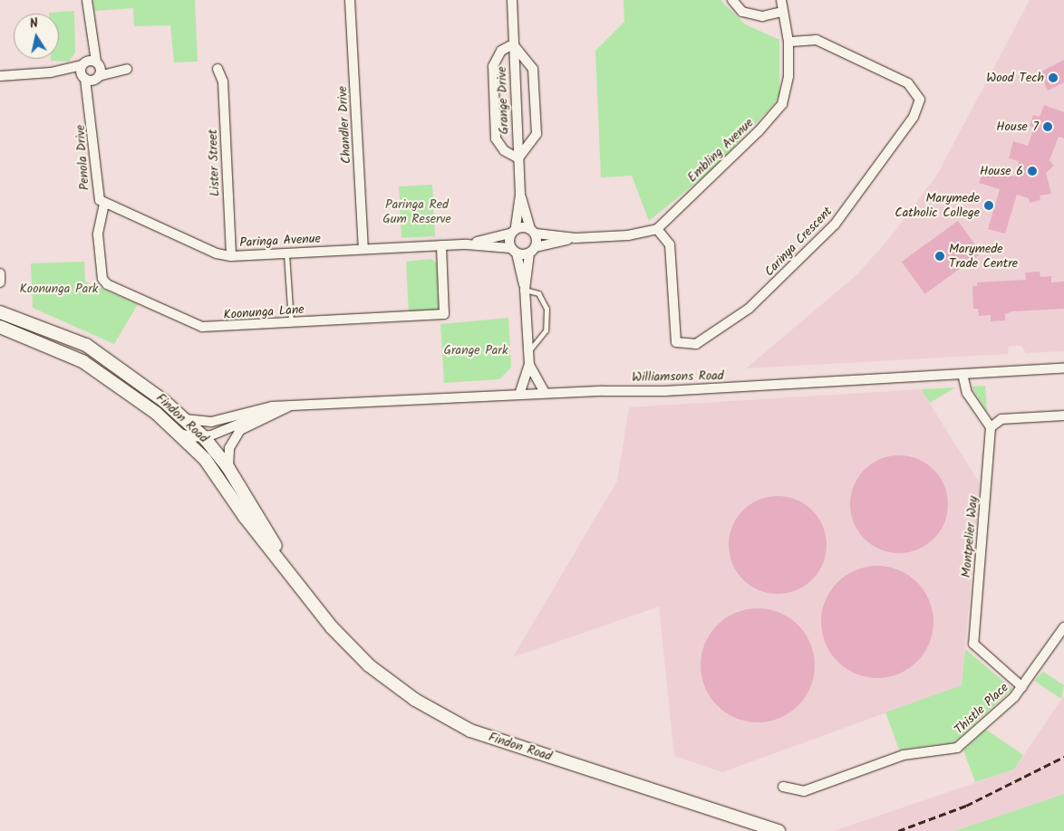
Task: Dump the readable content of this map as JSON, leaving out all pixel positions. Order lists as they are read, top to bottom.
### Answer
{
  "streets": {
    "street": [
      "Grange Drive",
      "Chandler Drive",
      "Embling Avenue",
      "Penola Drive",
      "Lister Street",
      "Paringa Avenue",
      "Carinya Crescent",
      "Koonunga Lane",
      "Williamsons Road",
      "Findon Road",
      "Montpelier Way",
      "Thistle Place"
    ]
  },
  "crossings": [
    ["Grange Drive", "Embling Avenue"],
    ["Grange Drive", "Paringa Avenue"],
    ["Chandler Drive", "Paringa Avenue"],
    ["Embling Avenue", "Paringa Avenue"],
    ["Embling Avenue", "Carinya Crescent"],
    ["Penola Drive", "Paringa Avenue"],
    ["Penola Drive", "Koonunga Lane"],
    ["Lister Street", "Paringa Avenue"],
    ["Paringa Avenue", "Koonunga Lane"],
    ["Williamsons Road", "Findon Road"],
    ["Montpelier Way", "Thistle Place"]
  ],
  "parks": ["Paringa Red Gum Reserve", "Koonunga Park", "Grange Park"],
  "places": [
    "Wood Tech",
    "House 7",
    "House 6",
    "Marymede Catholic College",
    "Marymede Trade Centre"
  ],
  "north": "top"
}
